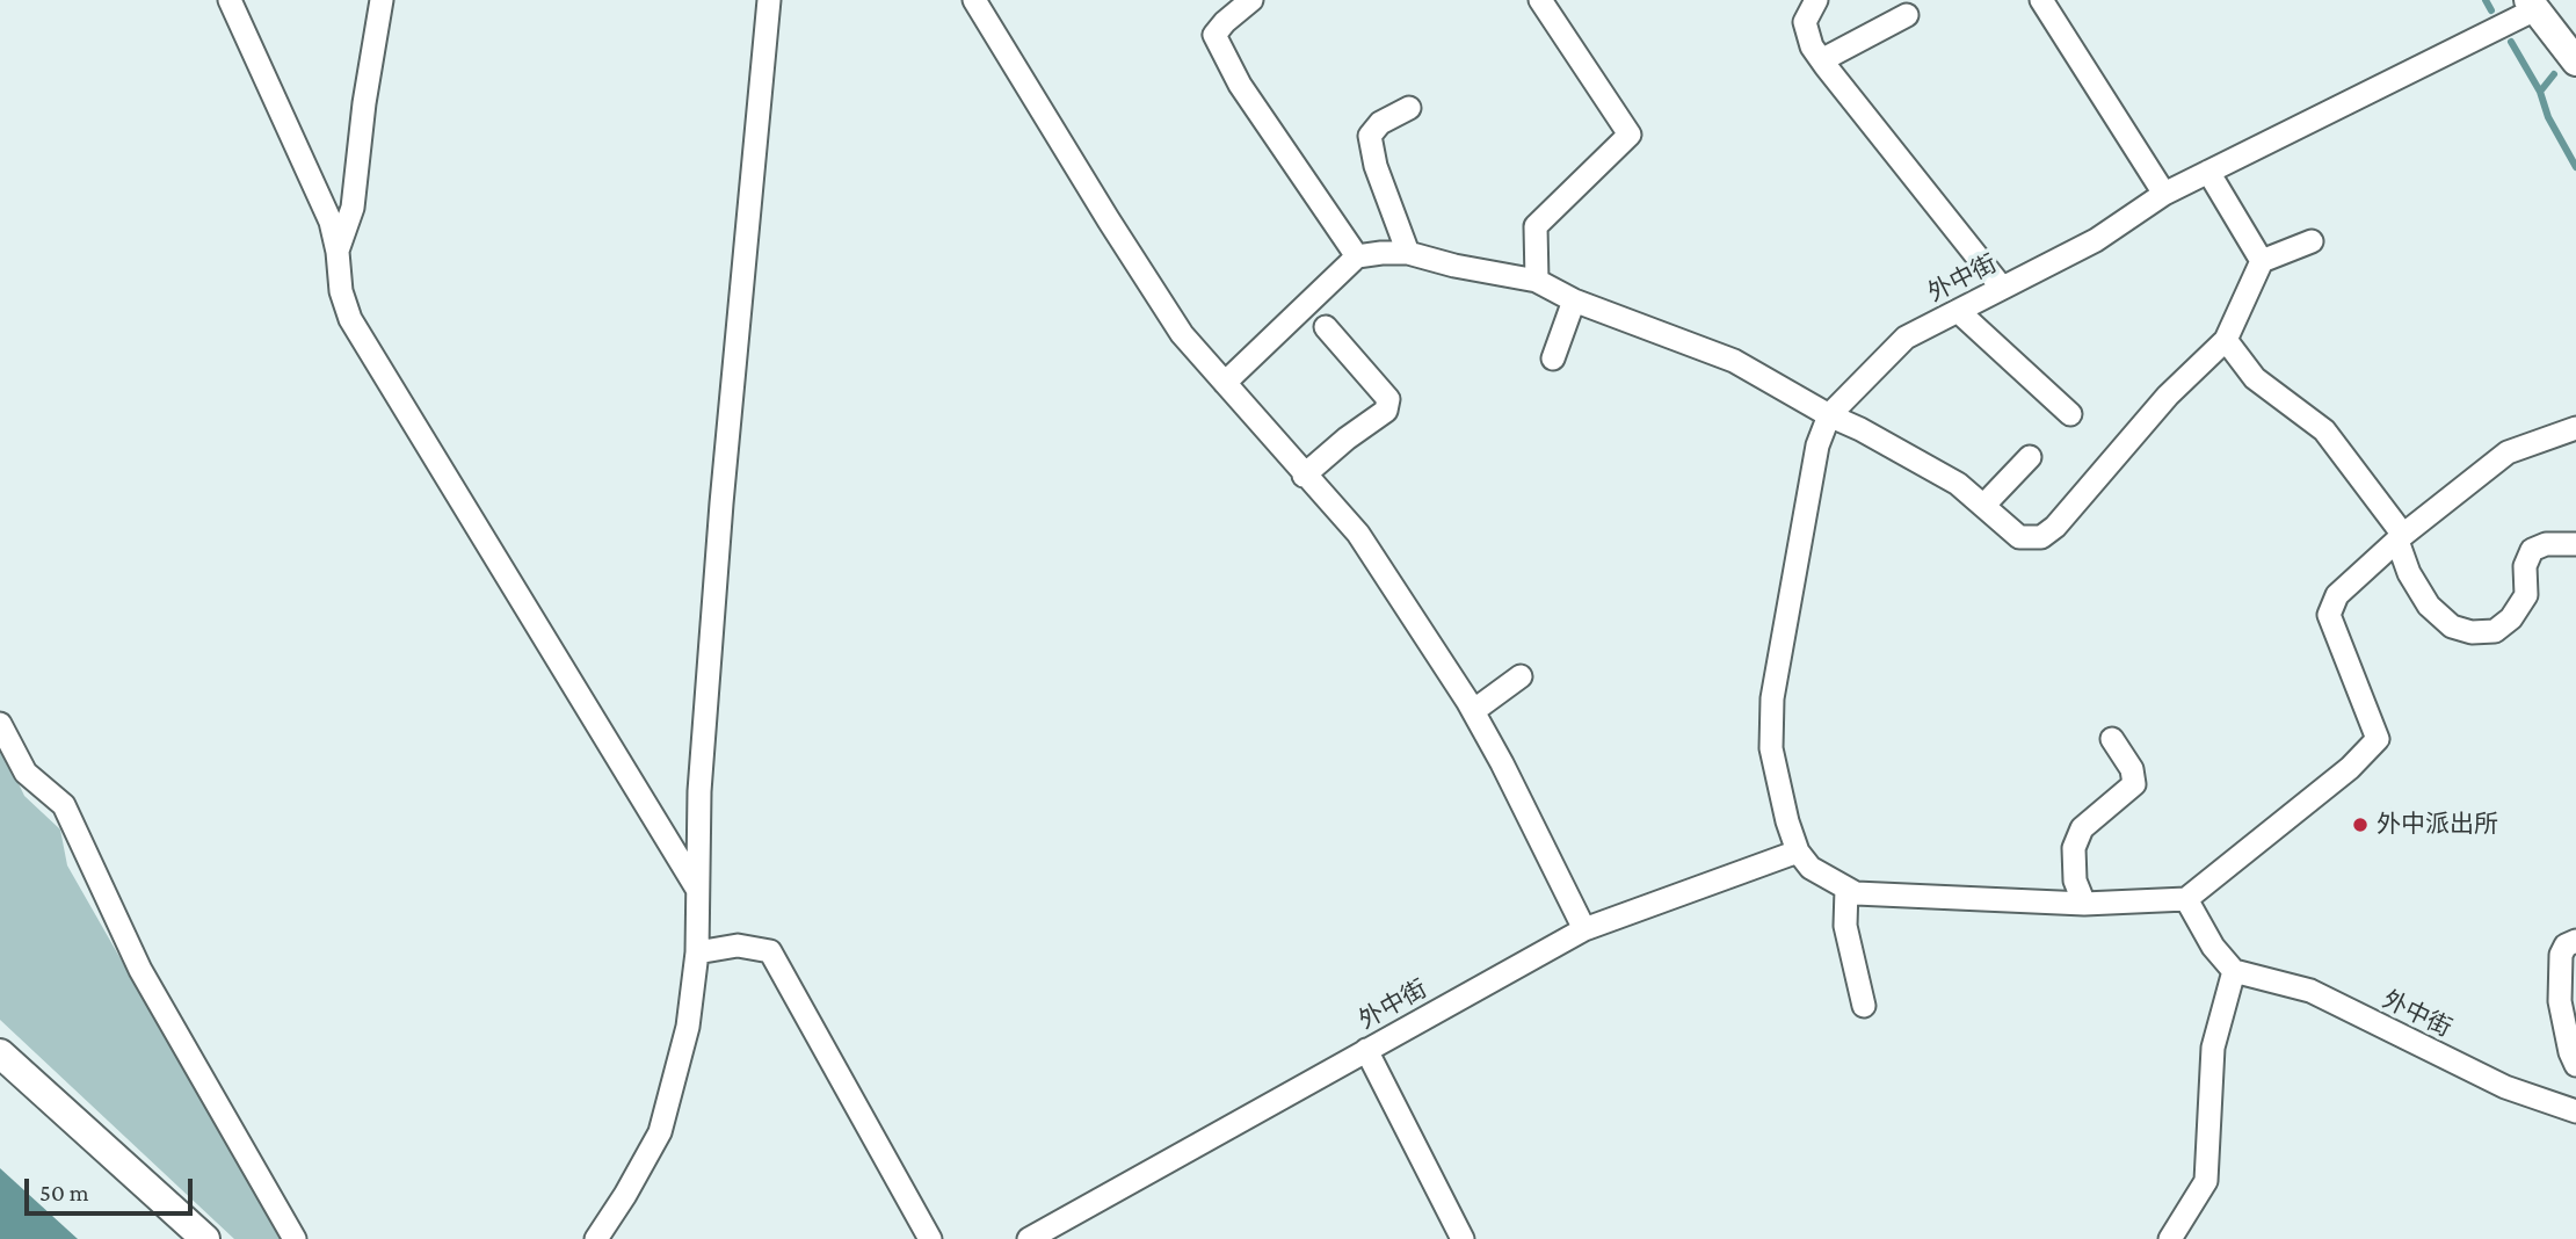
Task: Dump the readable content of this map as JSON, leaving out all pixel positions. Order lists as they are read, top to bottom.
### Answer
{
  "streets": {
    "street": ["外中街"]
  },
  "places": ["外中派出所"],
  "scale_bar": "50 m"
}
